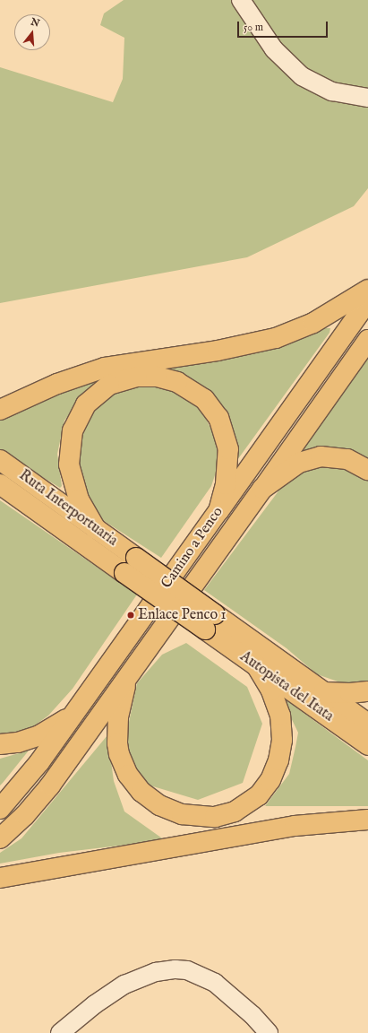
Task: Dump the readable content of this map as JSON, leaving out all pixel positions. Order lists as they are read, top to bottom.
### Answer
{
  "streets": {
    "main road": ["Ruta Interportuaria", "Camino a Penco", "Autopista del Itata"]
  },
  "places": ["Enlace Penco 1"],
  "scale_bar": "50 m",
  "north": "top"
}
